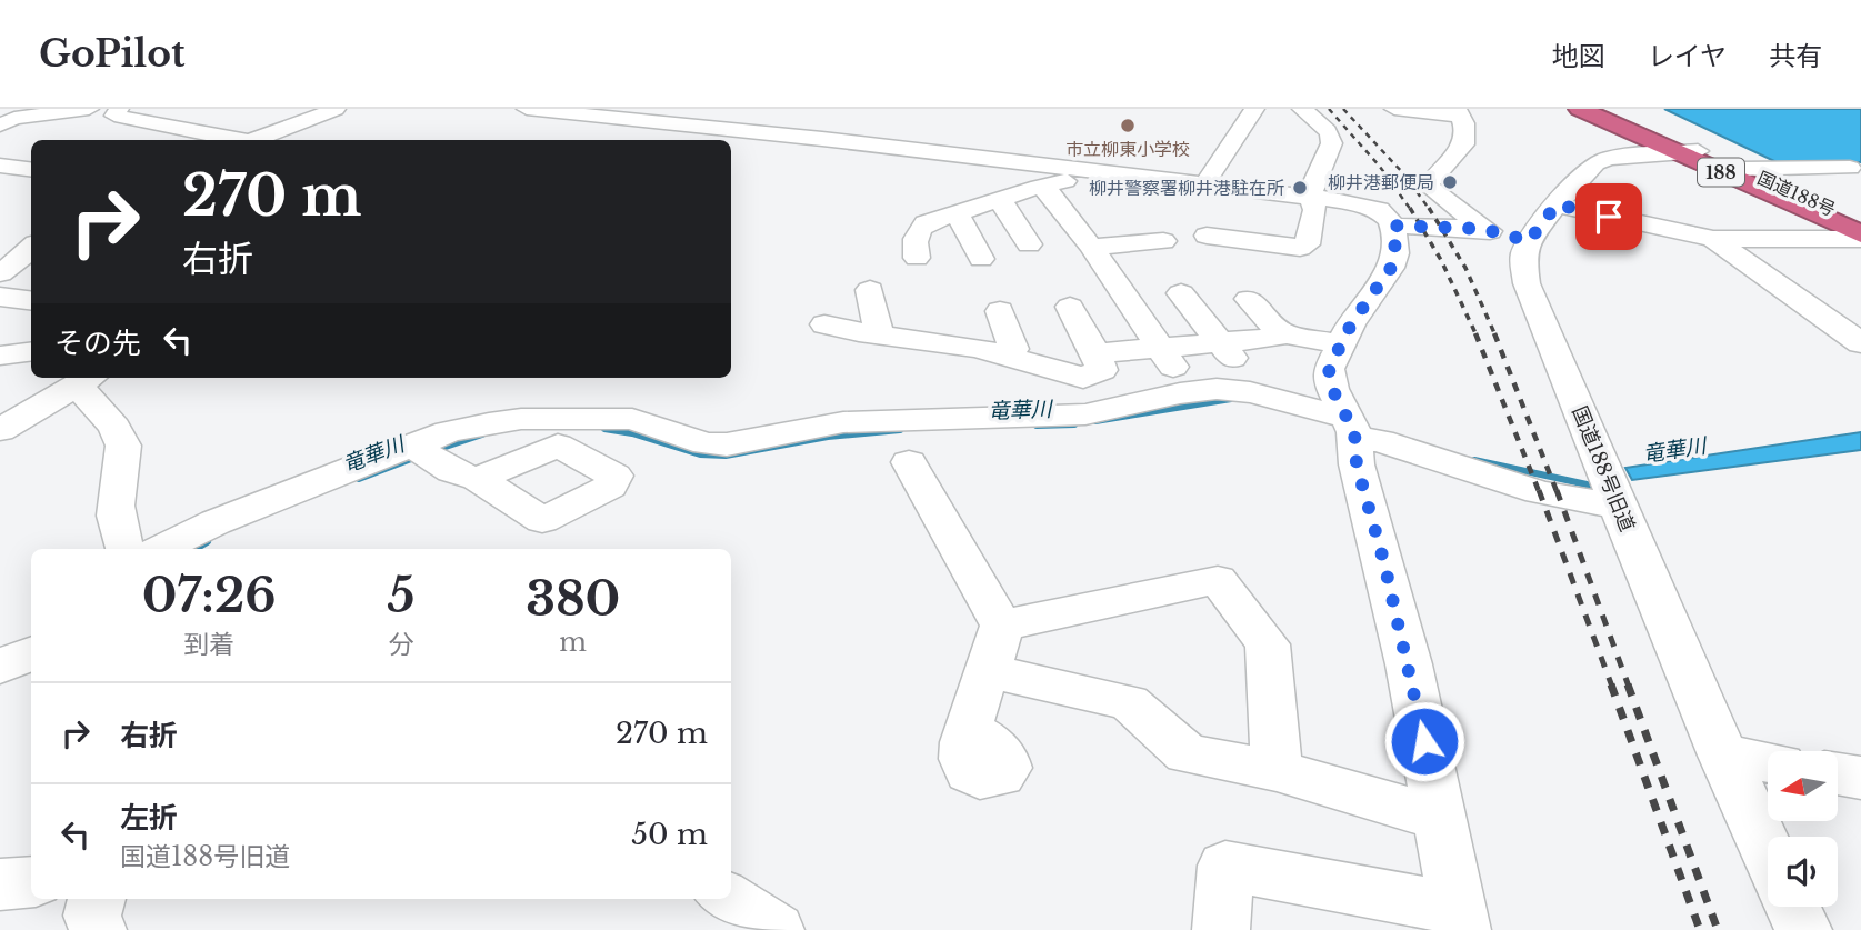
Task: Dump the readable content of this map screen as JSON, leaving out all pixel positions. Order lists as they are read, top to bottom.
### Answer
{
  "streets": {
    "highway": ["188", "国道188号"],
    "street": ["国道188号旧道"]
  },
  "water": ["竜華川"],
  "places": ["市立柳東小学校", "柳井港郵便局", "柳井警察署柳井港駐在所"],
  "north": "left",
  "page": {
    "header": "GoPilot",
    "nav": ["地図", "レイヤ", "共有"],
    "turn": ["270 m", "右折"],
    "then": "その先",
    "eta": [
      "07:26",
      "到着",
      "5",
      "分",
      "380",
      "m"
    ],
    "list": [
      {
        "name": "右折",
        "value": "270 m"
      },
      {
        "name": "左折",
        "note": "国道188号旧道",
        "value": "50 m"
      }
    ]
  }
}
